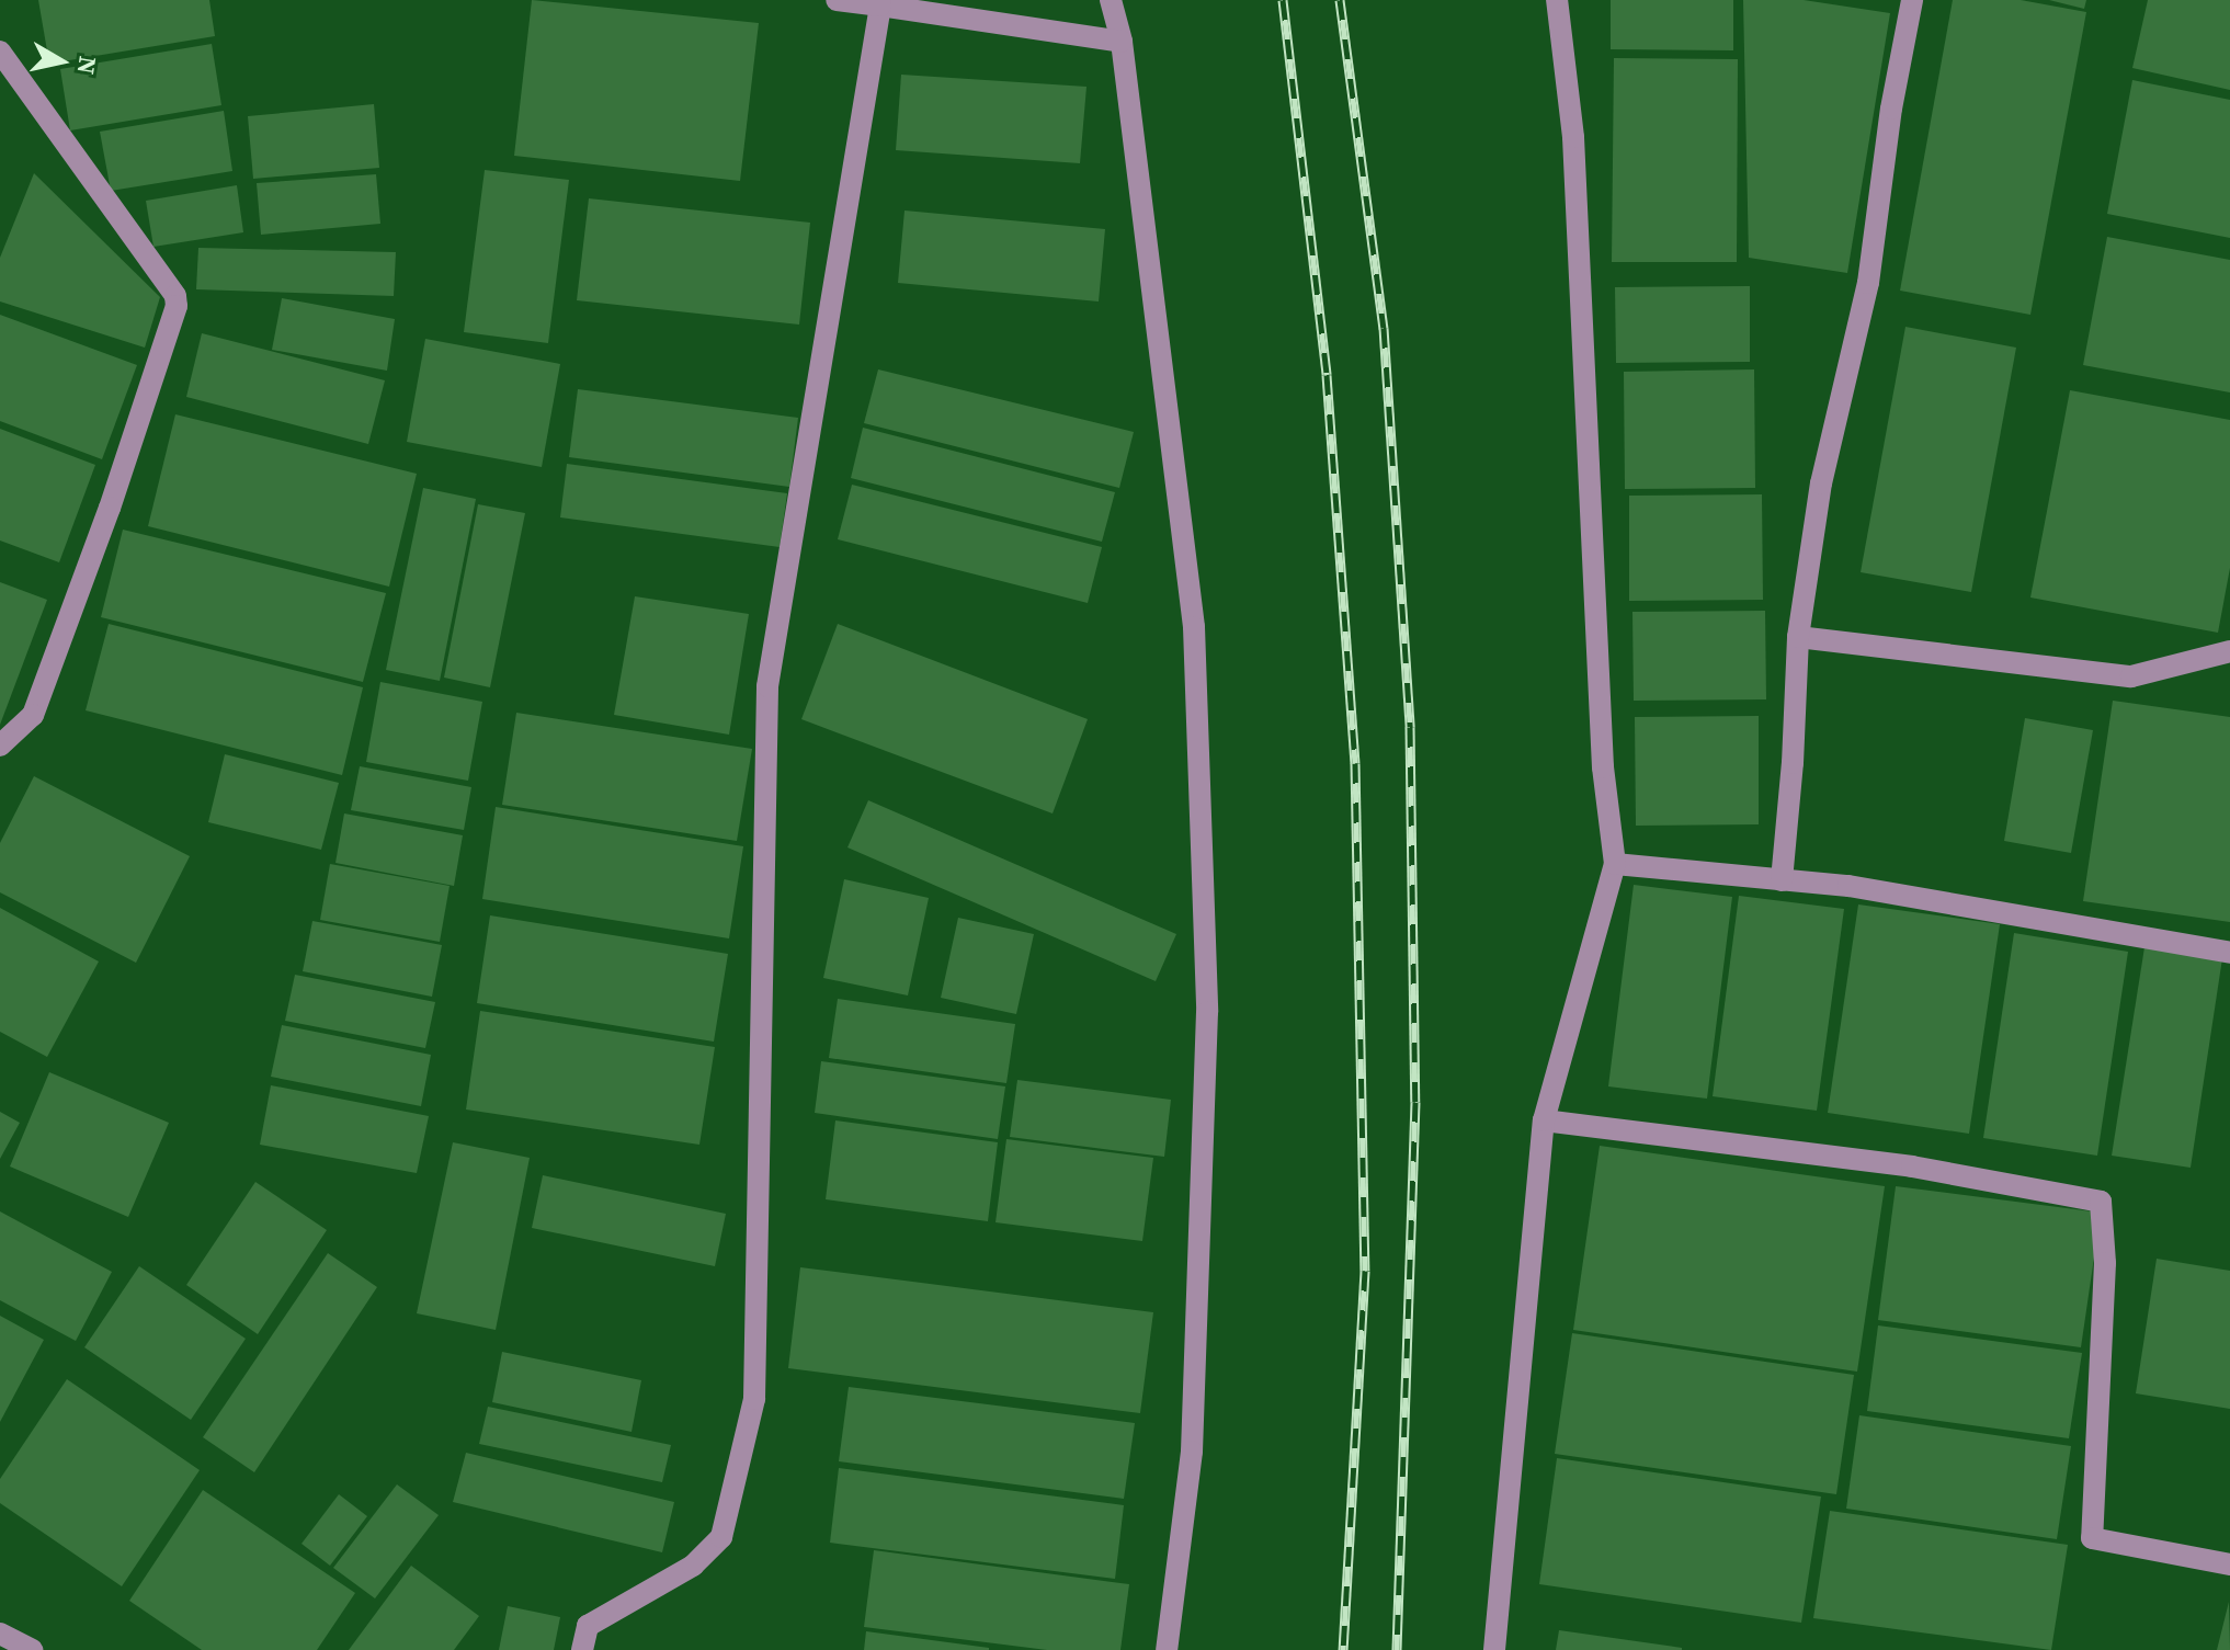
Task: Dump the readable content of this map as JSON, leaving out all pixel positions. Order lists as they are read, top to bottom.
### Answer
{
  "north": "right"
}
